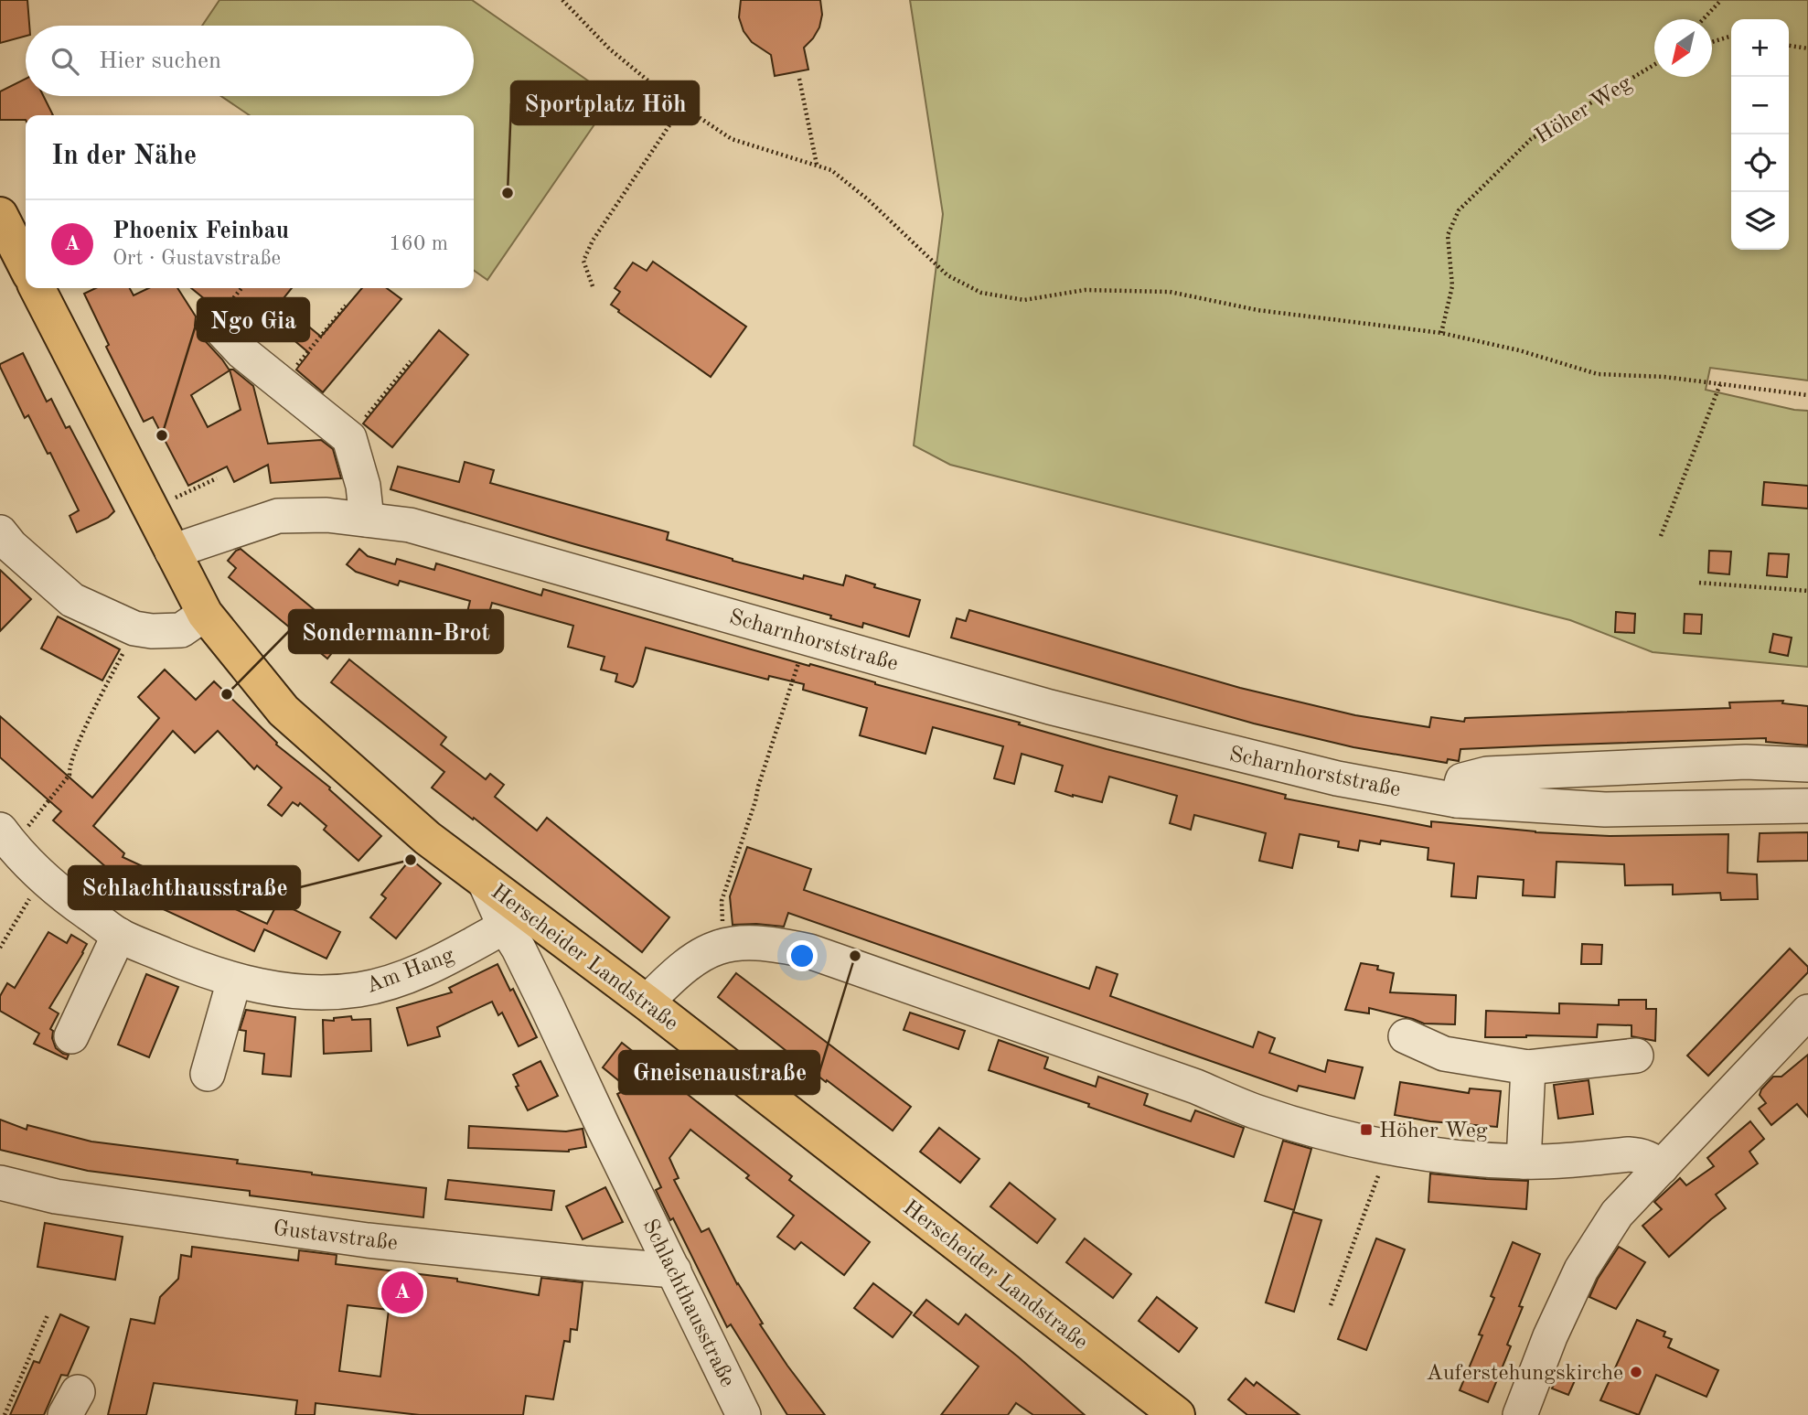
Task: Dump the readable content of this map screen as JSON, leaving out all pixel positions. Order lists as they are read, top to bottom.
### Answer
{
  "streets": {
    "main road": ["Herscheider Landstraße"],
    "street": [
      "Scharnhorststraße",
      "Am Hang",
      "Gustavstraße",
      "Schlachthausstraße"
    ],
    "path": ["Höher Weg"]
  },
  "crossings": [
    ["Scharnhorststraße", "Herscheider Landstraße"],
    ["Herscheider Landstraße", "Schlachthausstraße"],
    ["Am Hang", "Schlachthausstraße"],
    ["Gustavstraße", "Schlachthausstraße"]
  ],
  "places": {
    "other": [
      "Sportplatz Höh",
      "Ngo Gia",
      "Sondermann-Brot",
      "Schlachthausstraße",
      "Gneisenaustraße",
      "Auferstehungskirche"
    ],
    "transit": ["Höher Weg"]
  },
  "north": "bottom left",
  "page": {
    "map_buttons": ["+", "−"],
    "search": "Hier suchen",
    "heading": "In der Nähe",
    "list": [
      {
        "mark": "A",
        "name": "Phoenix Feinbau",
        "note": "Ort · Gustavstraße",
        "value": "160 m"
      }
    ],
    "pins": "A"
  }
}
